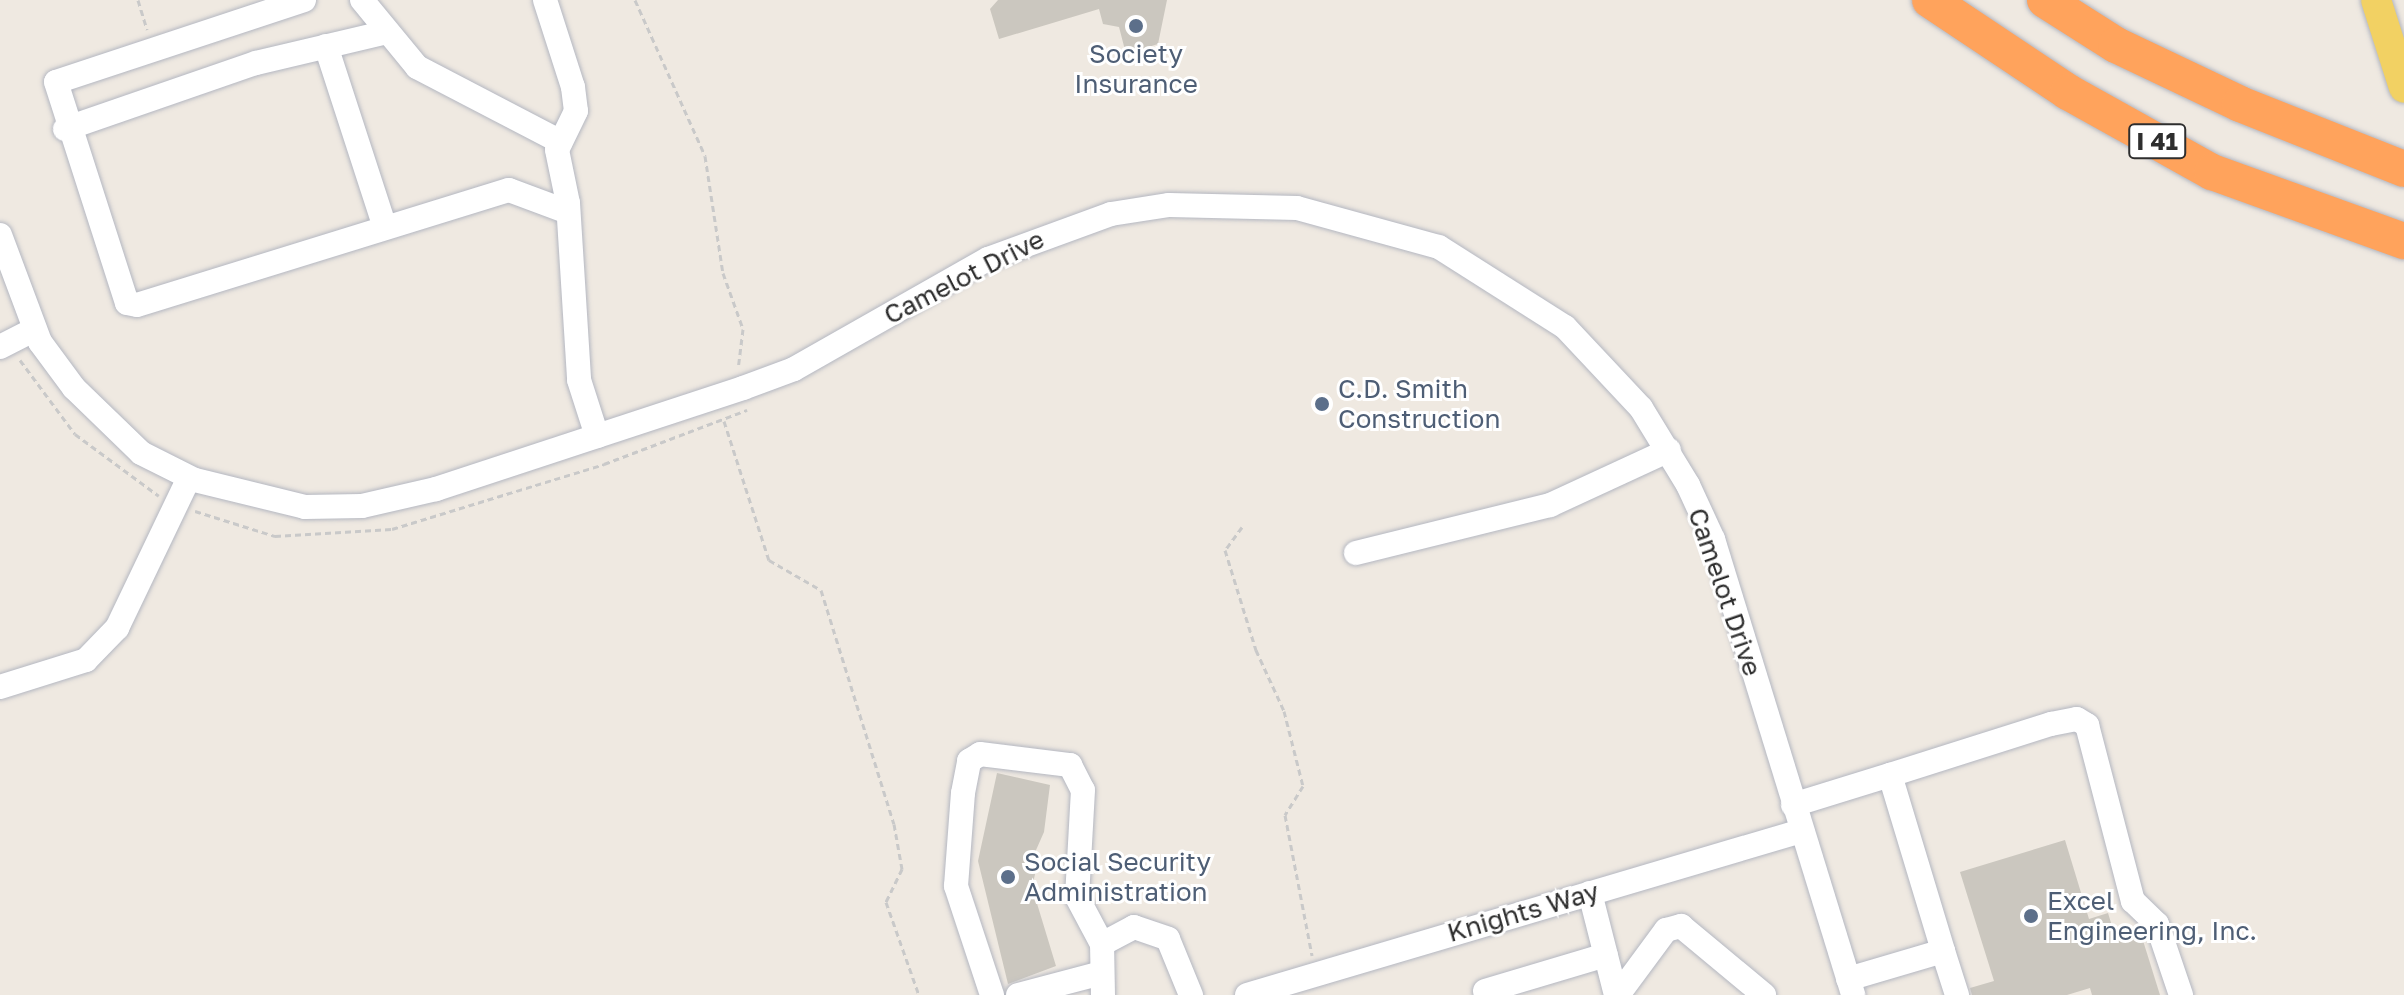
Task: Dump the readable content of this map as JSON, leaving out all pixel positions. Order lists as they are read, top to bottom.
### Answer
{
  "streets": {
    "highway": ["I 41"],
    "street": ["Camelot Drive", "Knights Way"]
  },
  "crossings": [
    ["Camelot Drive", "Knights Way"]
  ],
  "places": [
    "Society Insurance",
    "C.D. Smith Construction",
    "Social Security Administration",
    "Excel Engineering, Inc."
  ]
}
